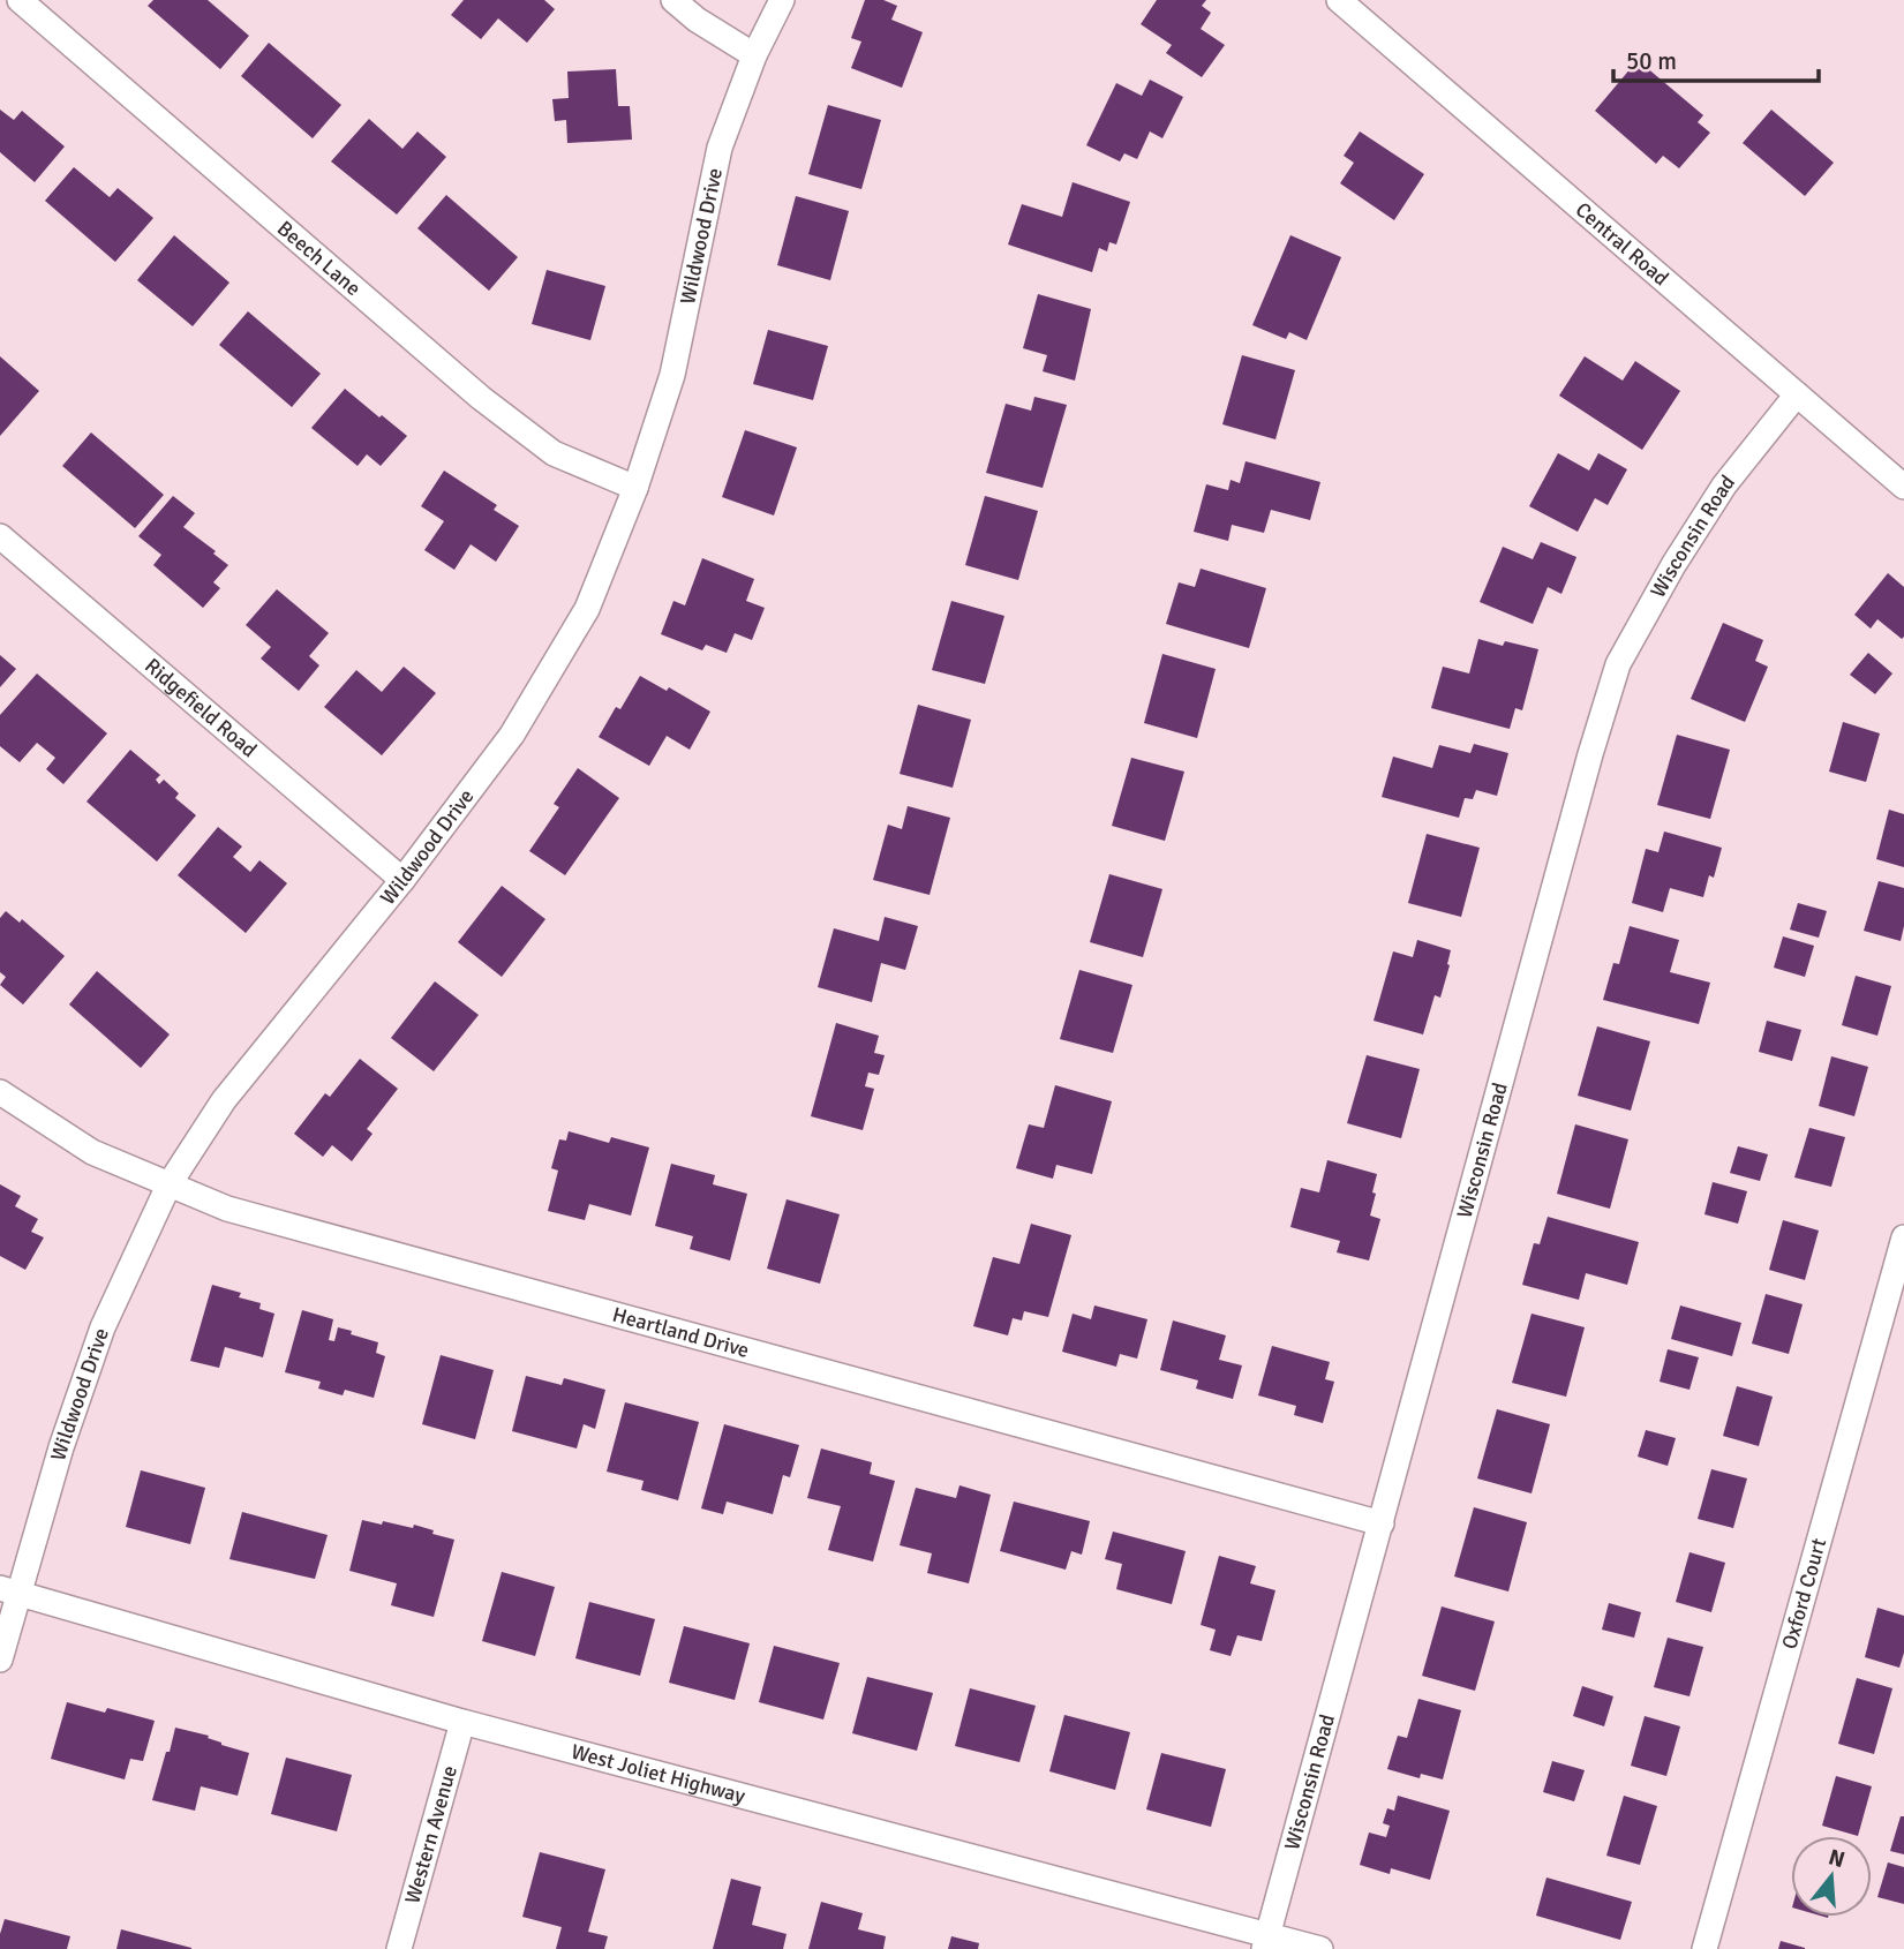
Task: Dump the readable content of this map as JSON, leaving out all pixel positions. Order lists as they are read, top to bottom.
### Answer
{
  "streets": {
    "street": [
      "Wildwood Drive",
      "Central Road",
      "Beech Lane",
      "Wisconsin Road",
      "Ridgefield Road",
      "Heartland Drive",
      "Oxford Court",
      "West Joliet Highway",
      "Western Avenue"
    ]
  },
  "crossings": [
    ["Wildwood Drive", "Beech Lane"],
    ["Wildwood Drive", "Ridgefield Road"],
    ["Wildwood Drive", "Heartland Drive"],
    ["Wildwood Drive", "West Joliet Highway"],
    ["Central Road", "Wisconsin Road"],
    ["Wisconsin Road", "Heartland Drive"],
    ["Wisconsin Road", "West Joliet Highway"],
    ["West Joliet Highway", "Western Avenue"]
  ],
  "scale_bar": "50 m",
  "north": "top"
}
